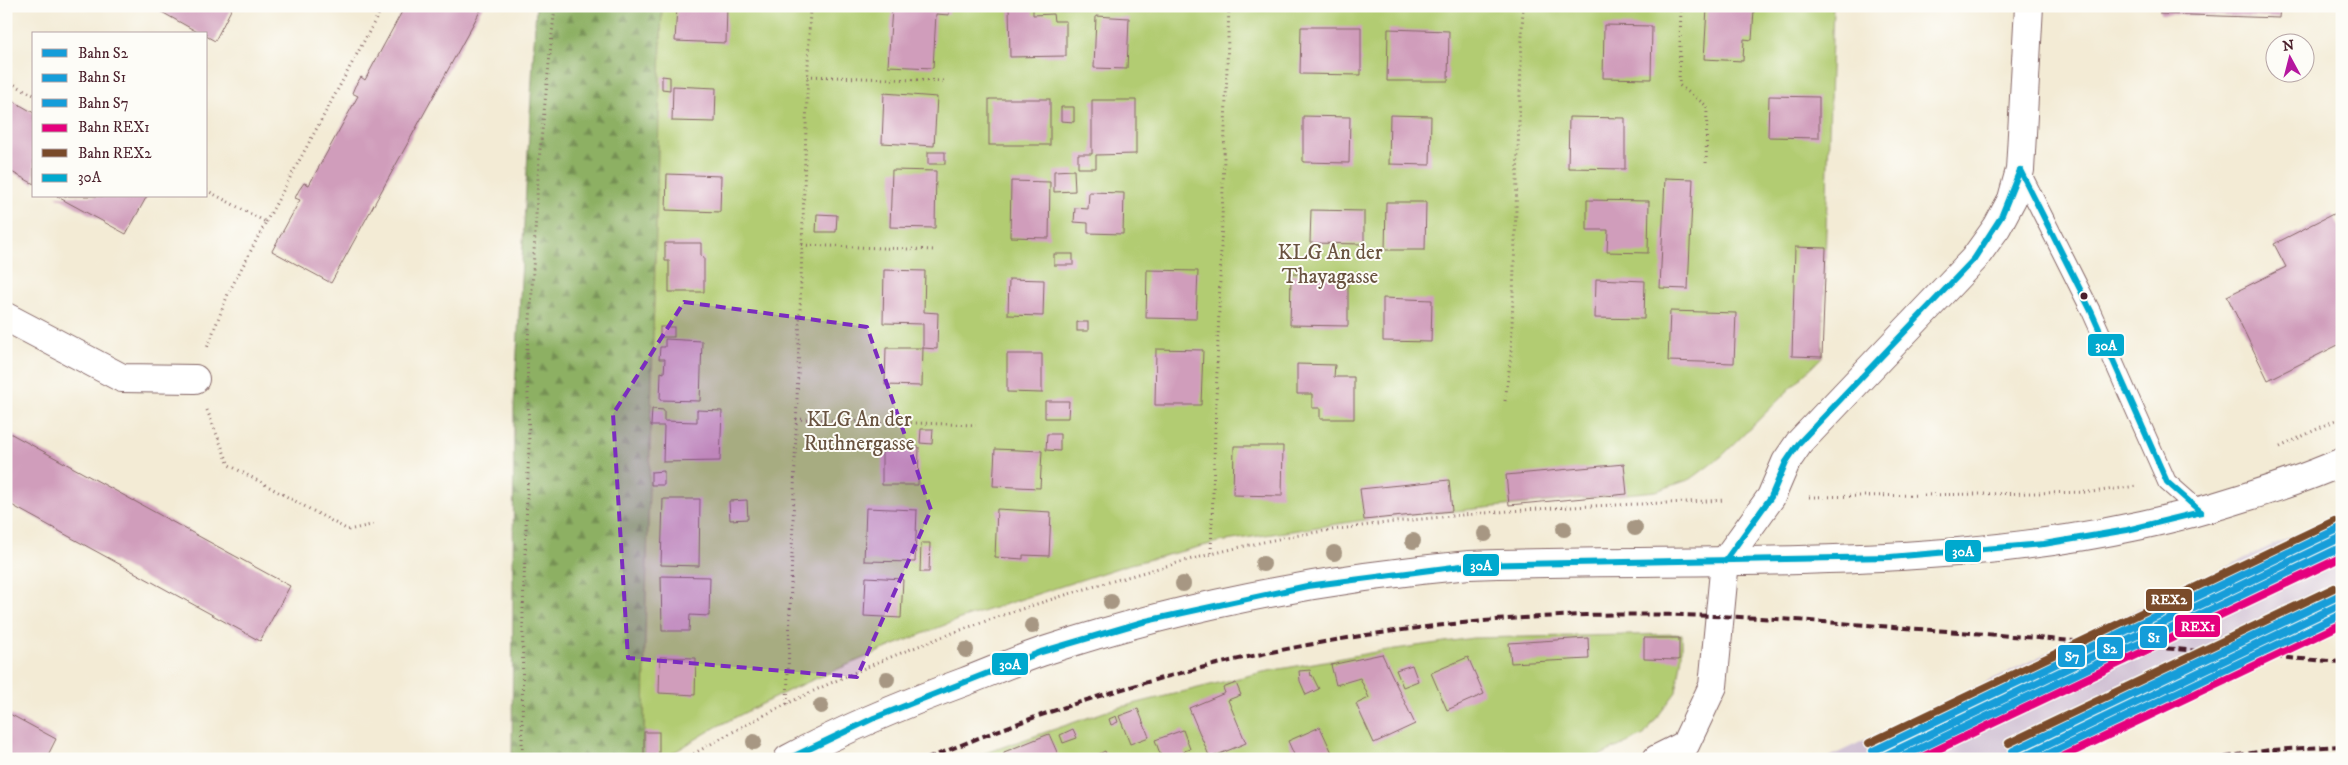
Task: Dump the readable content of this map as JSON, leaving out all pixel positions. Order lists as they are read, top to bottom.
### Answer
{
  "parks": ["KLG An der Thayagasse", "KLG An der Ruthnergasse"],
  "lines": [
    "transit line 30A",
    "rail line REX2",
    "rail line S7",
    "rail line S2",
    "rail line S1",
    "rail line REX1"
  ],
  "legend": [
    "Bahn S2",
    "Bahn S1",
    "Bahn S7",
    "Bahn REX1",
    "Bahn REX2",
    "30A"
  ],
  "north": "top"
}
